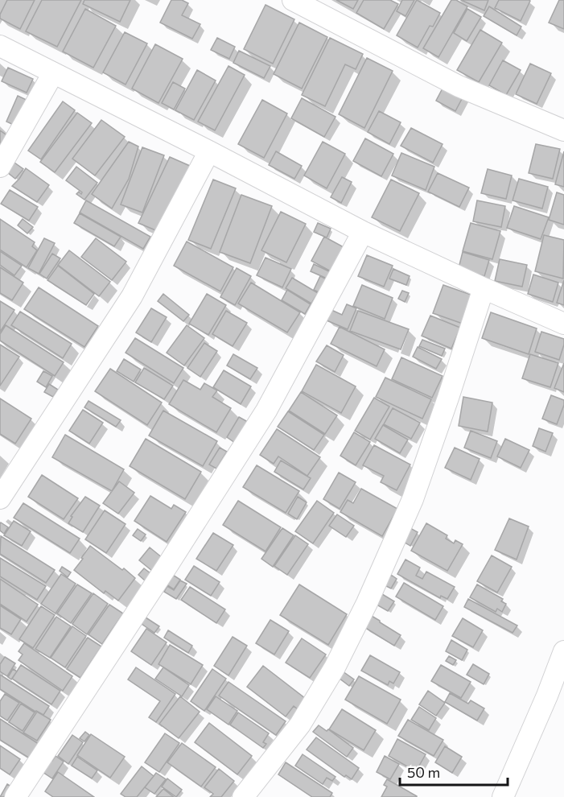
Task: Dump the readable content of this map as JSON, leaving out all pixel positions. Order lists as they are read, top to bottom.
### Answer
{
  "scale_bar": "50 m"
}
